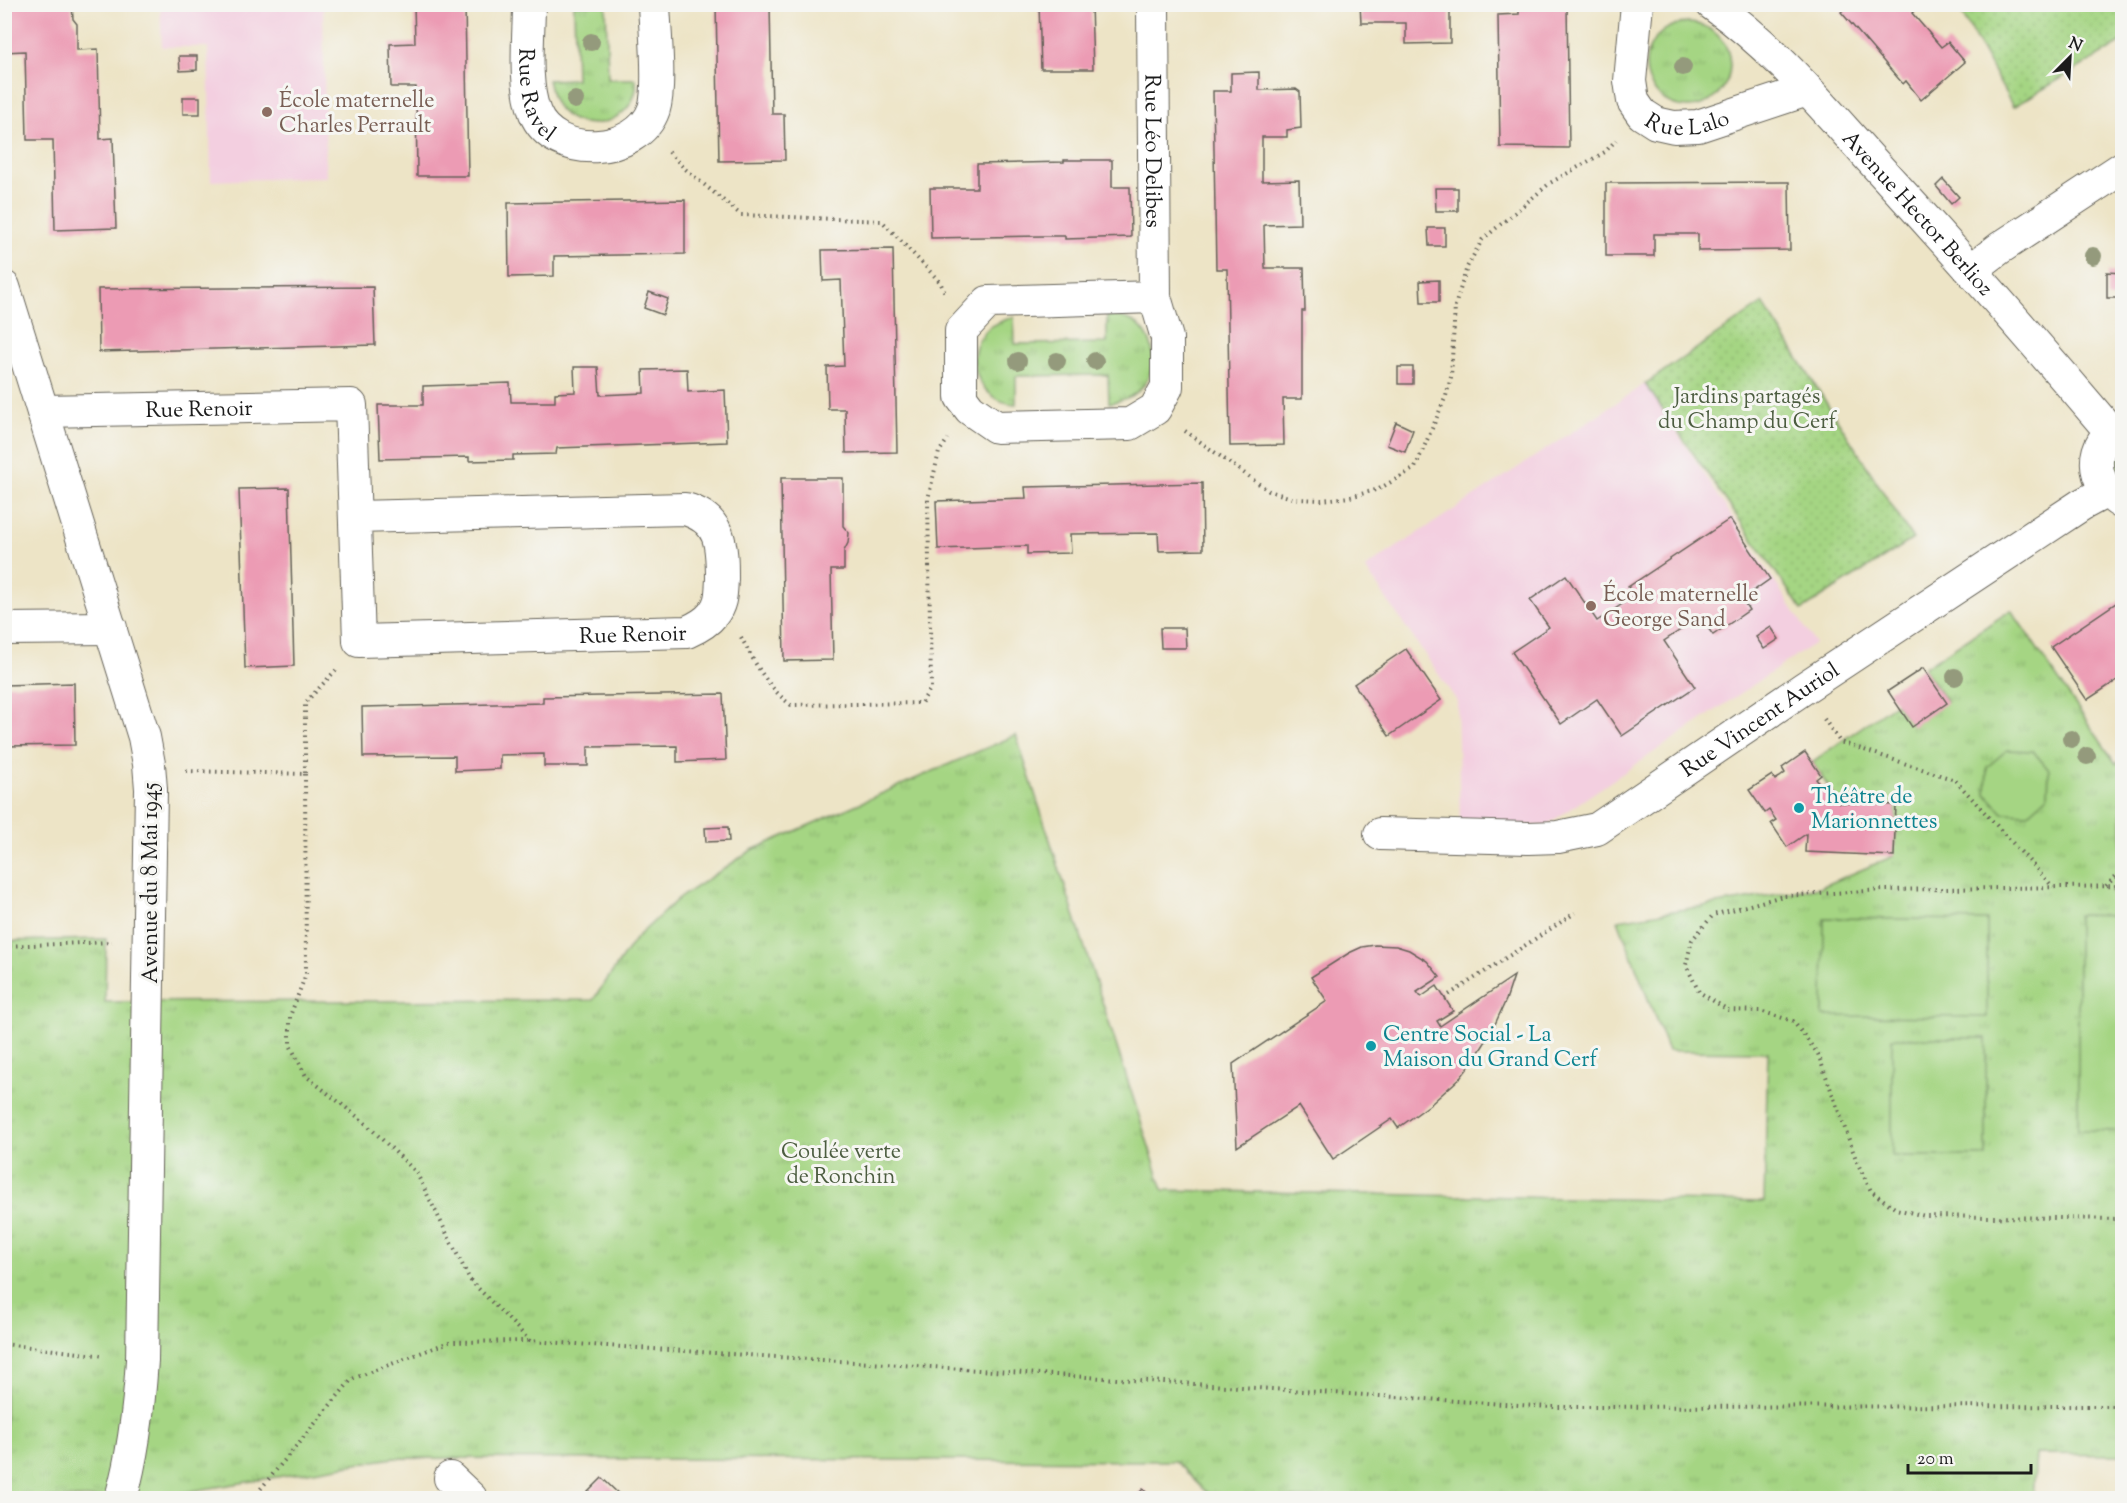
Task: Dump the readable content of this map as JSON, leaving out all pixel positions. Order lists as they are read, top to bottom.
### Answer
{
  "streets": {
    "street": [
      "Rue Ravel",
      "Rue Lalo",
      "Rue Léo Delibes",
      "Avenue Hector Berlioz",
      "Rue Renoir",
      "Rue Vincent Auriol",
      "Avenue du 8 Mai 1945"
    ]
  },
  "crossings": [
    ["Rue Lalo", "Avenue Hector Berlioz"],
    ["Rue Renoir", "Avenue du 8 Mai 1945"]
  ],
  "parks": ["Jardins partagés du Champ du Cerf", "Coulée verte de Ronchin"],
  "places": [
    "École maternelle Charles Perrault",
    "École maternelle George Sand",
    "Théâtre de Marionnettes",
    "Centre Social - La Maison du Grand Cerf"
  ],
  "scale_bar": "20 m",
  "north": "top right"
}
